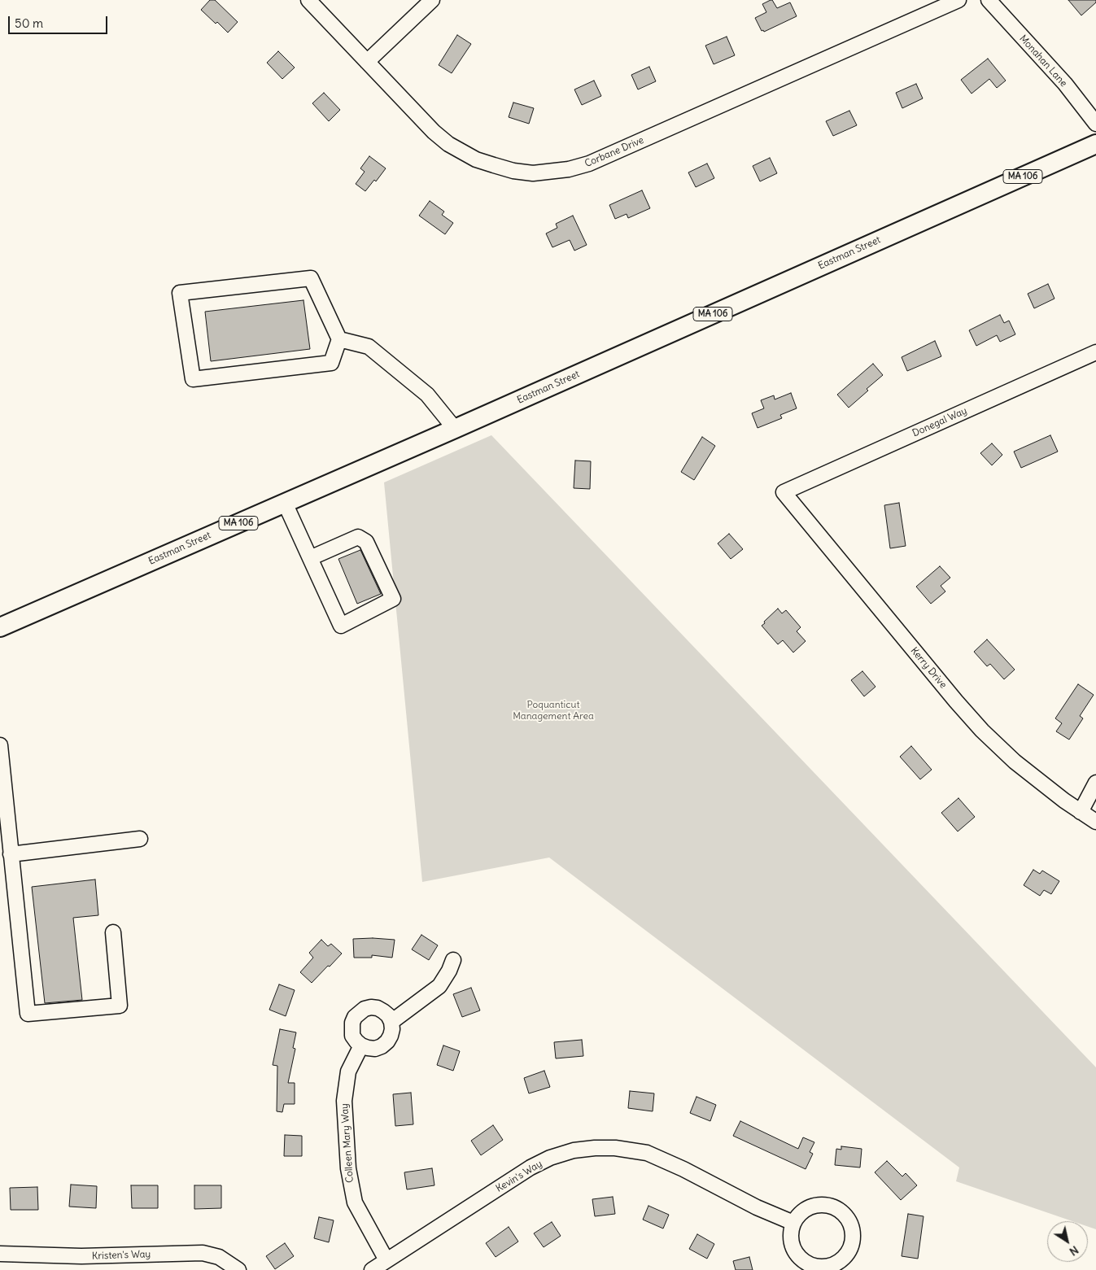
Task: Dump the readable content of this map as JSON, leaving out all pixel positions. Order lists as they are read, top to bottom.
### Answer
{
  "streets": {
    "main road": ["MA 106", "Eastman Street"],
    "street": [
      "Monahan Lane",
      "Corbane Drive",
      "Donegal Way",
      "Kerry Drive",
      "Colleen Mary Way",
      "Kevin's Way",
      "Kristen's Way"
    ]
  },
  "crossings": [
    ["Donegal Way", "Kerry Drive"],
    ["Colleen Mary Way", "Kevin's Way"]
  ],
  "parks": ["Poquanticut Management Area"],
  "scale_bar": "50 m",
  "north": "bottom right"
}
